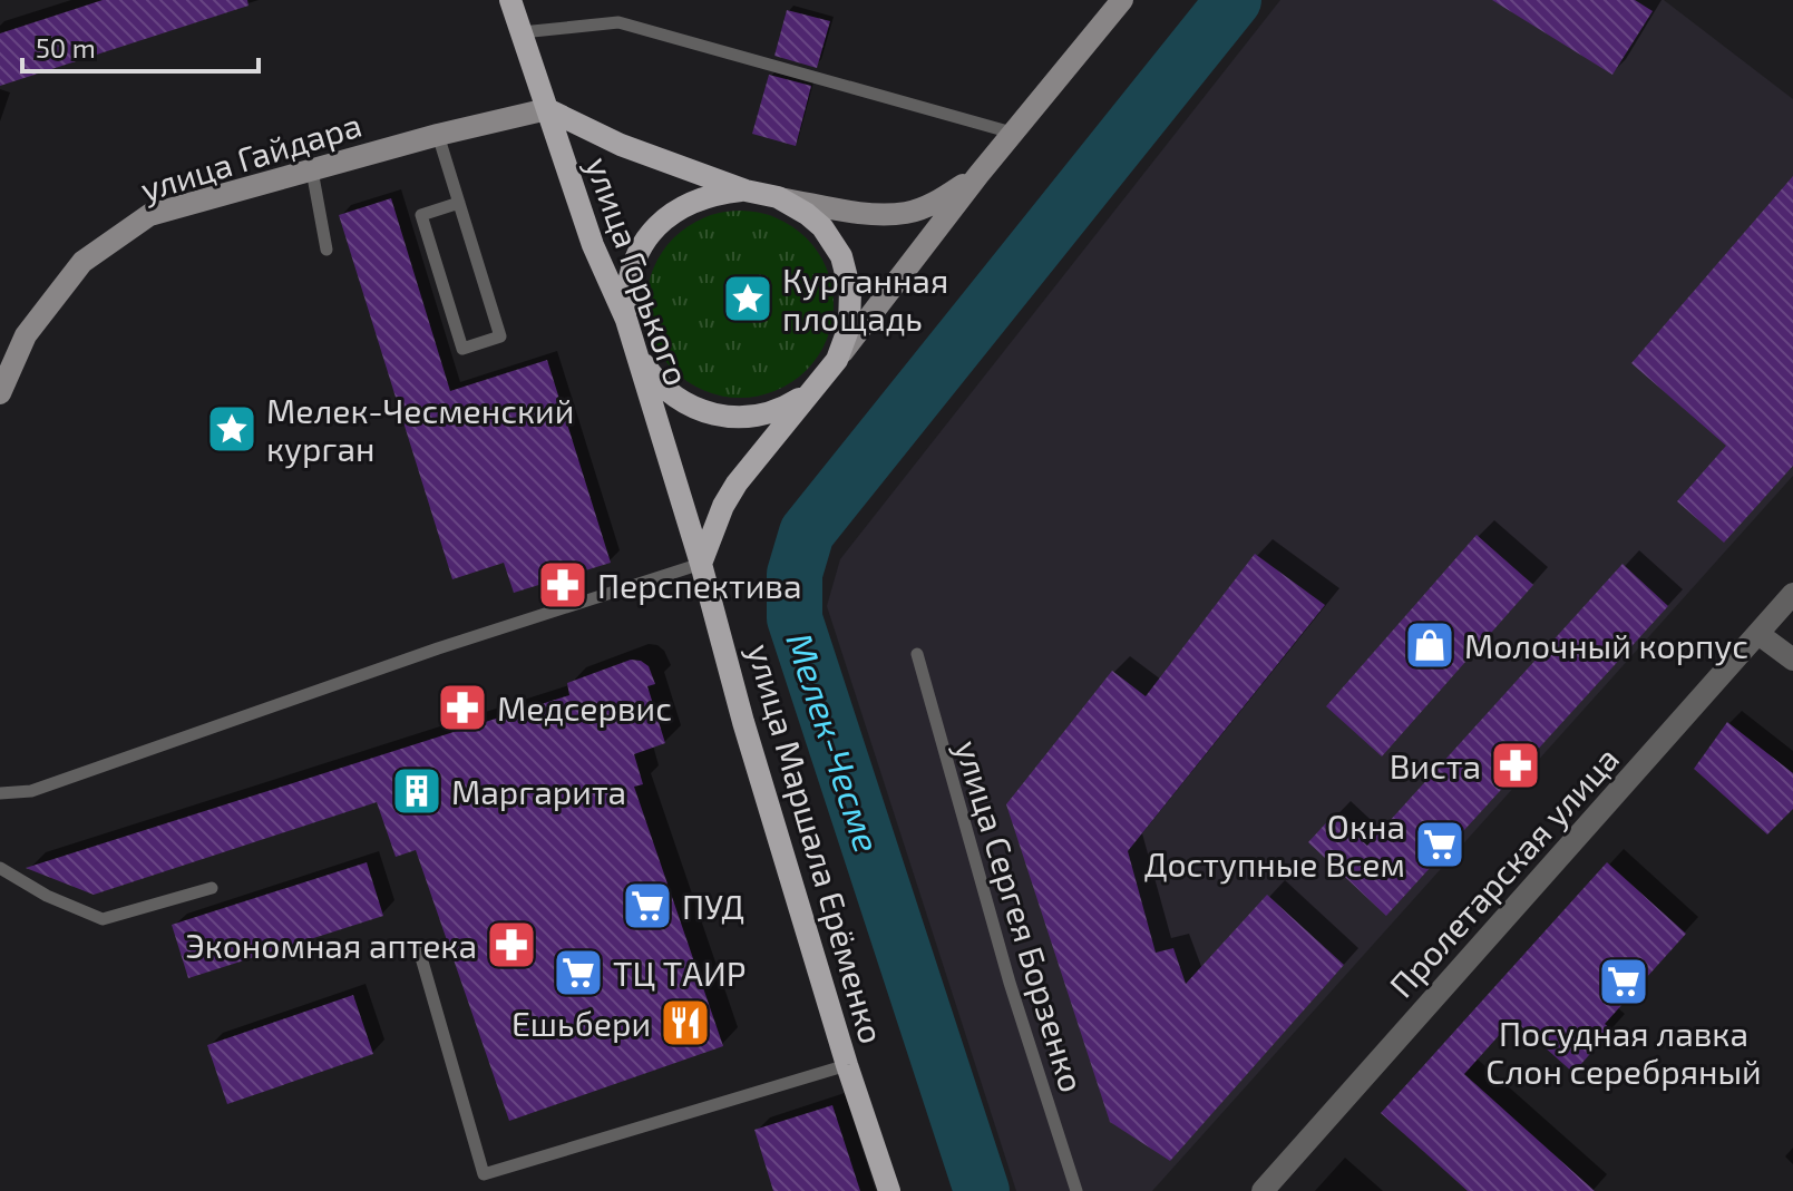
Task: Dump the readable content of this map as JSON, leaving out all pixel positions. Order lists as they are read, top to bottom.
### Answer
{
  "streets": {
    "main road": ["улица Гайдара", "улица Горького", "улица Маршала Ерёменко"],
    "street": ["Пролетарская улица"],
    "lane": ["улица Сергея Борзенко"]
  },
  "crossings": [
    ["улица Гайдара", "улица Горького"],
    ["улица Горького", "улица Маршала Ерёменко"]
  ],
  "water": ["Мелек-Чесме"],
  "places": {
    "place": ["Курганная площадь", "Мелек-Чесменский курган"],
    "pharmacy": [
      "Перспектива",
      "Медсервис",
      "Виста",
      "Экономная аптека"
    ],
    "shop": ["Молочный корпус"],
    "building": ["Маргарита"],
    "supermarket": [
      "Окна Доступные Всем",
      "ПУД",
      "ТЦ ТАИР",
      "Посудная лавка Слон серебряный"
    ],
    "restaurant": ["Ешьбери"]
  },
  "scale_bar": "50 m"
}
